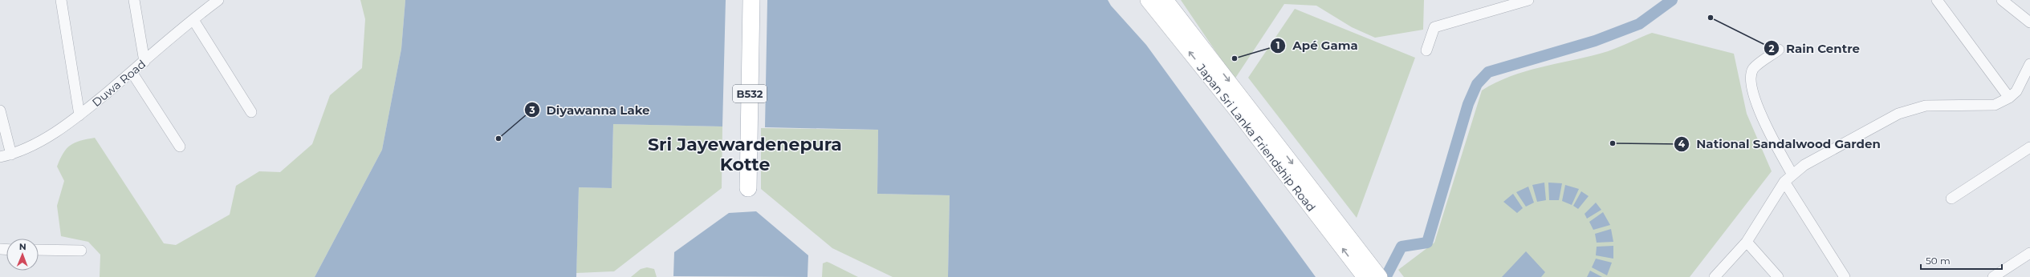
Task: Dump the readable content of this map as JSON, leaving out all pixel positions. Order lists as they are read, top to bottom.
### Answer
{
  "streets": {
    "main road": ["B532", "Japan Sri Lanka Friendship Road"],
    "street": ["Duwa Road"]
  },
  "districts": ["Sri Jayewardenepura Kotte"],
  "places": [
    "Rain Centre",
    "Apé Gama",
    "Diyawanna Lake",
    "National Sandalwood Garden"
  ],
  "scale_bar": "50 m",
  "north": "top"
}
